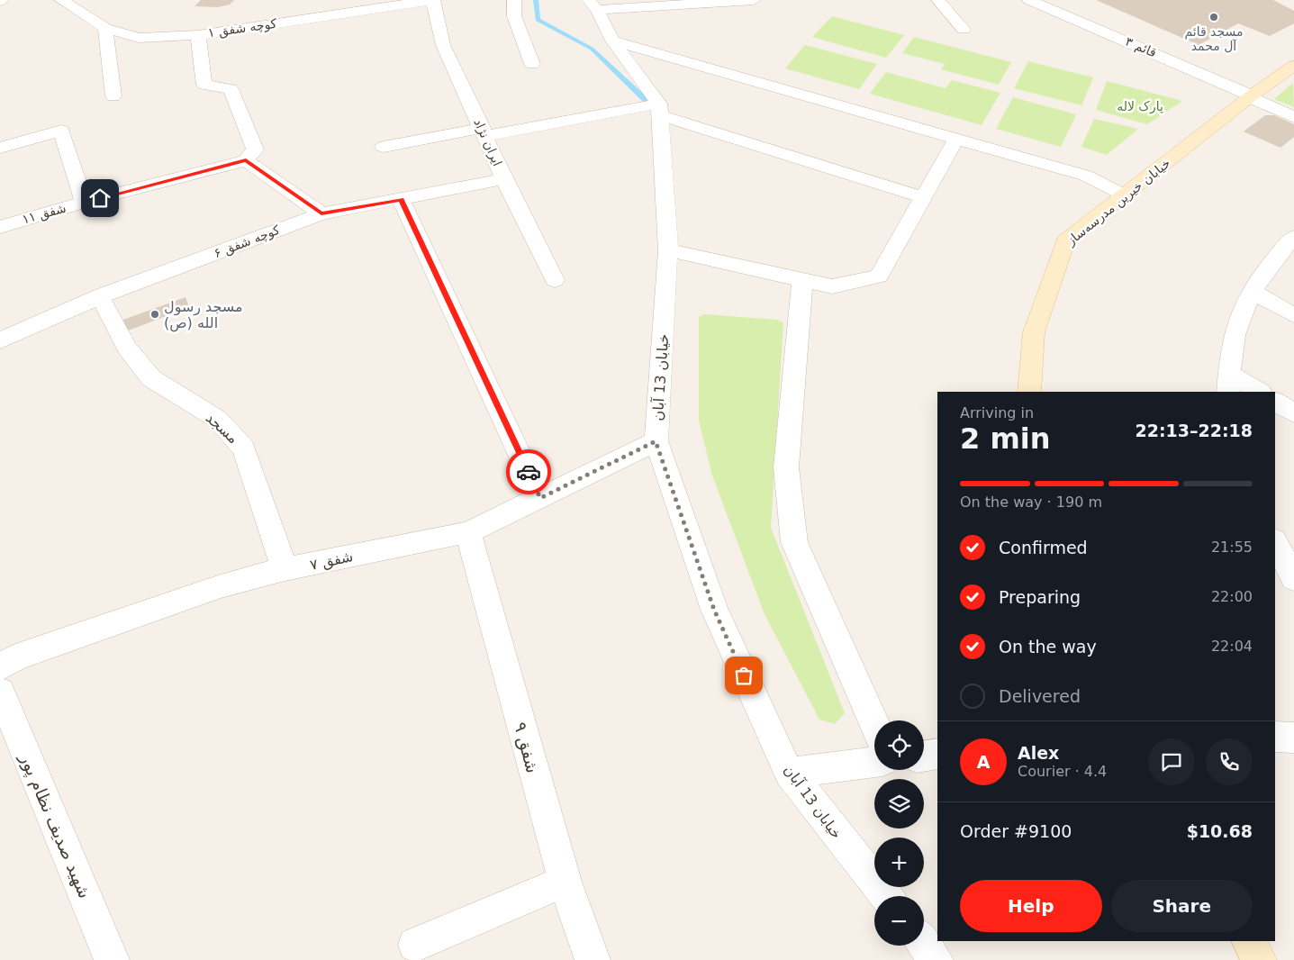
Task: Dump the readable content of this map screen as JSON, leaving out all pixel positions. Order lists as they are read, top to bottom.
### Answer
{
  "streets": {
    "main road": ["خیابان خیرین مدرسه‌ساز"],
    "street": [
      "کوچه شفق ۱",
      "قائم ۳",
      "ایران نژاد",
      "شفق ۱۱",
      "کوچه شفق ۶",
      "خیابان 13 آبان",
      "مسجد",
      "شفق ۷",
      "شفق ۹",
      "شهید صدیف نظام پور"
    ]
  },
  "crossings": [
    ["کوچه شفق ۱", "ایران نژاد"],
    ["قائم ۳", "خیابان خیرین مدرسه‌ساز"],
    ["ایران نژاد", "کوچه شفق ۶"],
    ["کوچه شفق ۶", "مسجد"],
    ["خیابان 13 آبان", "شفق ۷"],
    ["مسجد", "شفق ۷"],
    ["شفق ۷", "شفق ۹"]
  ],
  "parks": ["پارک لاله"],
  "places": ["مسجد قائم آل محمد", "مسجد رسول الله (ص)"],
  "page": {
    "heading": ["2 min", "Arriving in", "22:13–22:18"],
    "panel": [
      "Alex",
      "Courier · 4.4",
      "Order #9100",
      "$10.68"
    ],
    "bar": "On the way · 190 m",
    "list": [
      ["Confirmed", "21:55"],
      ["Preparing", "22:00"],
      ["On the way", "22:04"],
      "Delivered"
    ],
    "map_buttons": ["+", "−"],
    "round": "A",
    "buttons": ["Help", "Share"]
  }
}
